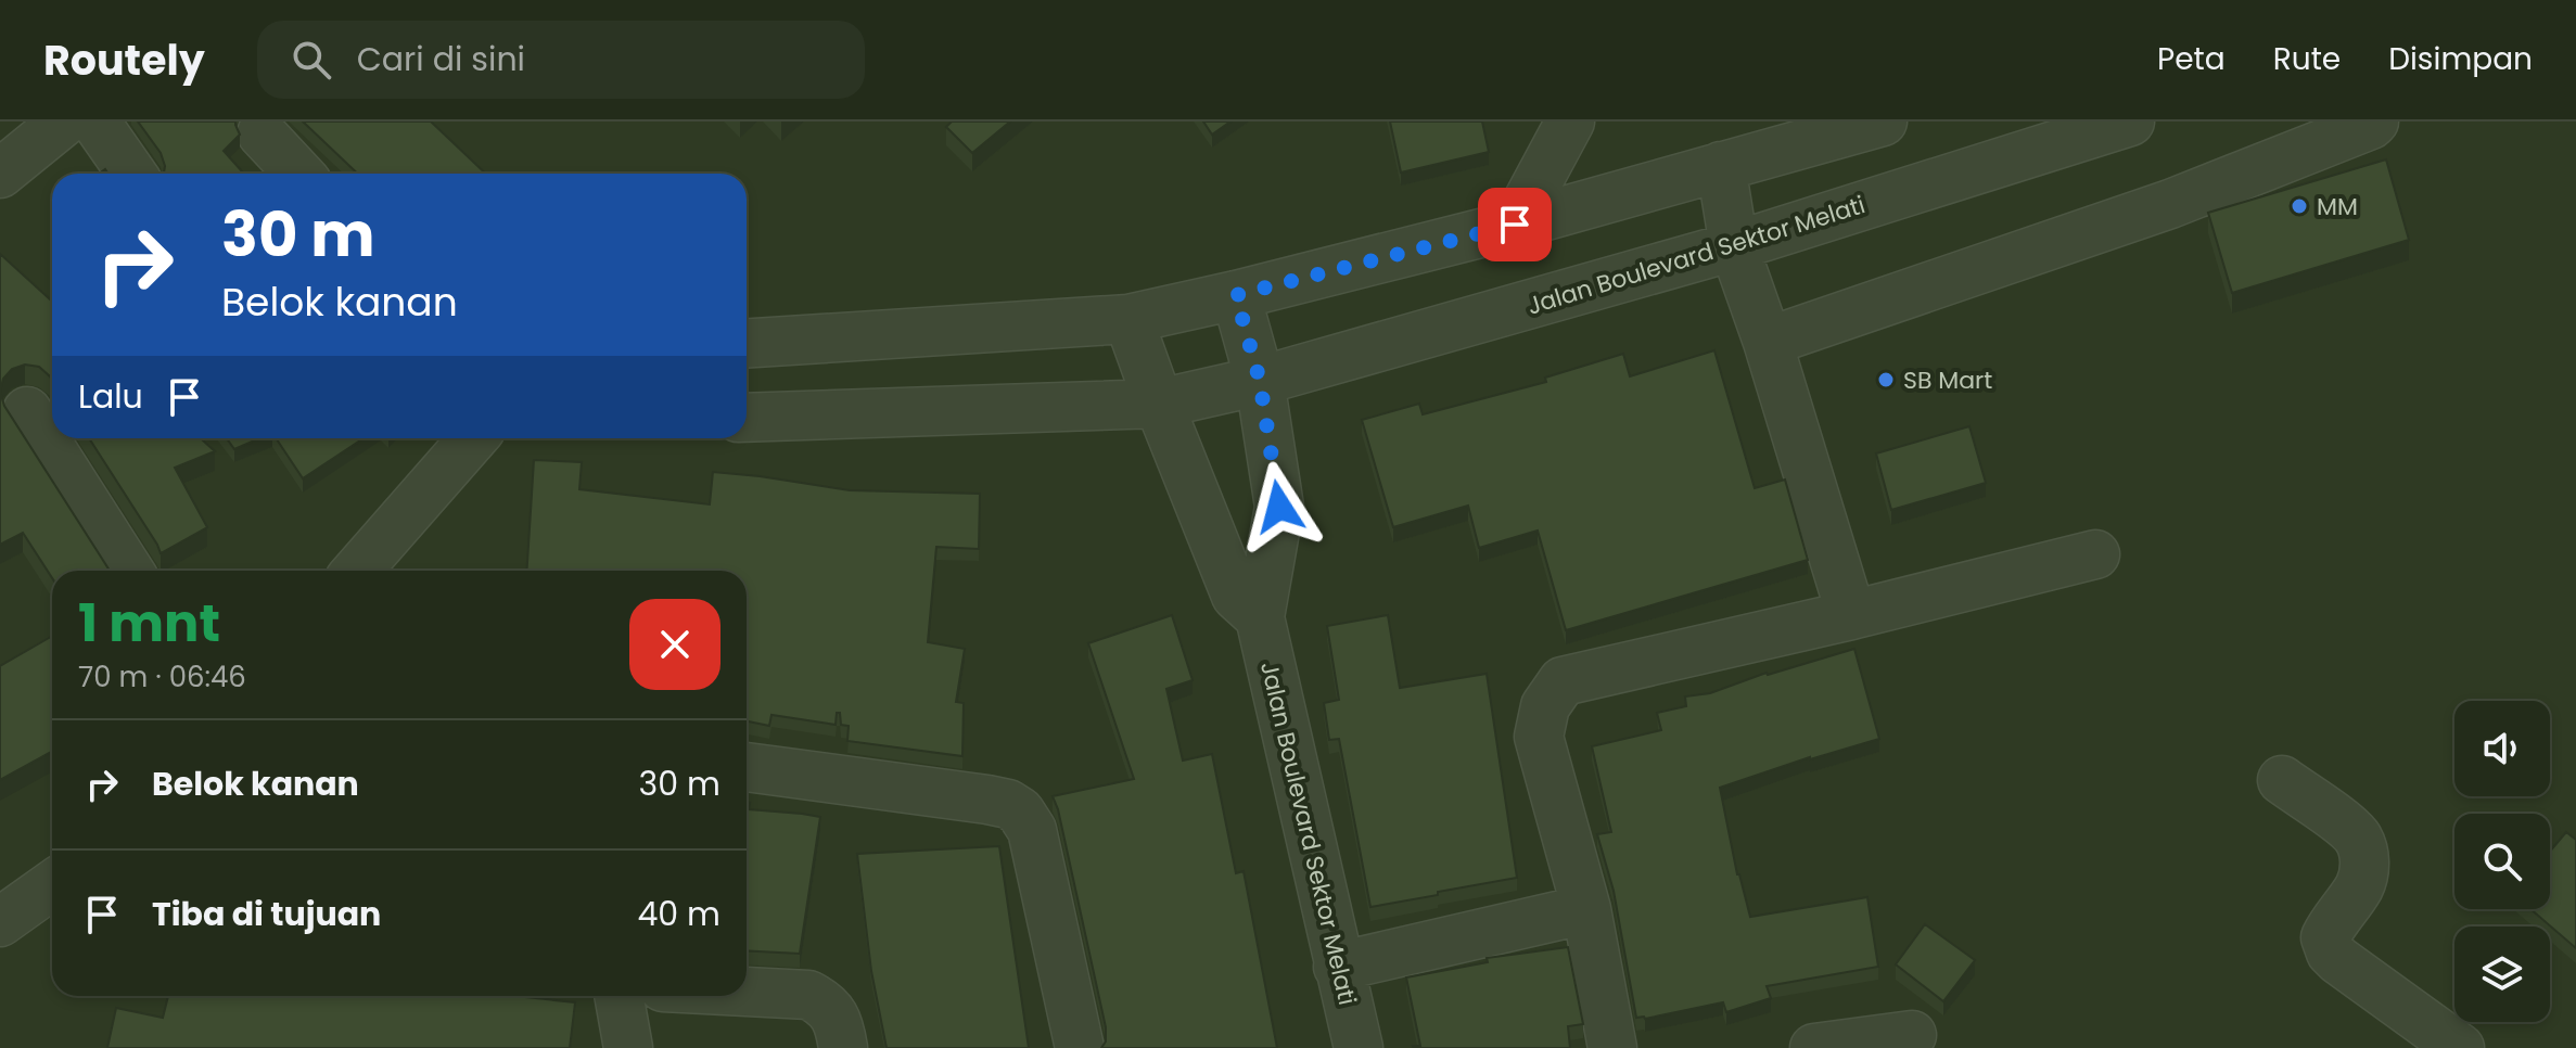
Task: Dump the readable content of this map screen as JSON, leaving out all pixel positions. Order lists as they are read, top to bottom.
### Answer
{
  "streets": {
    "street": ["Jalan Boulevard Sektor Melati"]
  },
  "places": ["MM", "SB Mart"],
  "page": {
    "header": "Routely",
    "search": "Cari di sini",
    "nav": ["Peta", "Rute", "Disimpan"],
    "turn": ["30 m", "Belok kanan"],
    "then": "Lalu",
    "heading": ["1 mnt", "70 m · 06:46"],
    "list": [
      {
        "name": "Belok kanan",
        "value": "30 m"
      },
      {
        "name": "Tiba di tujuan",
        "value": "40 m"
      }
    ]
  }
}
